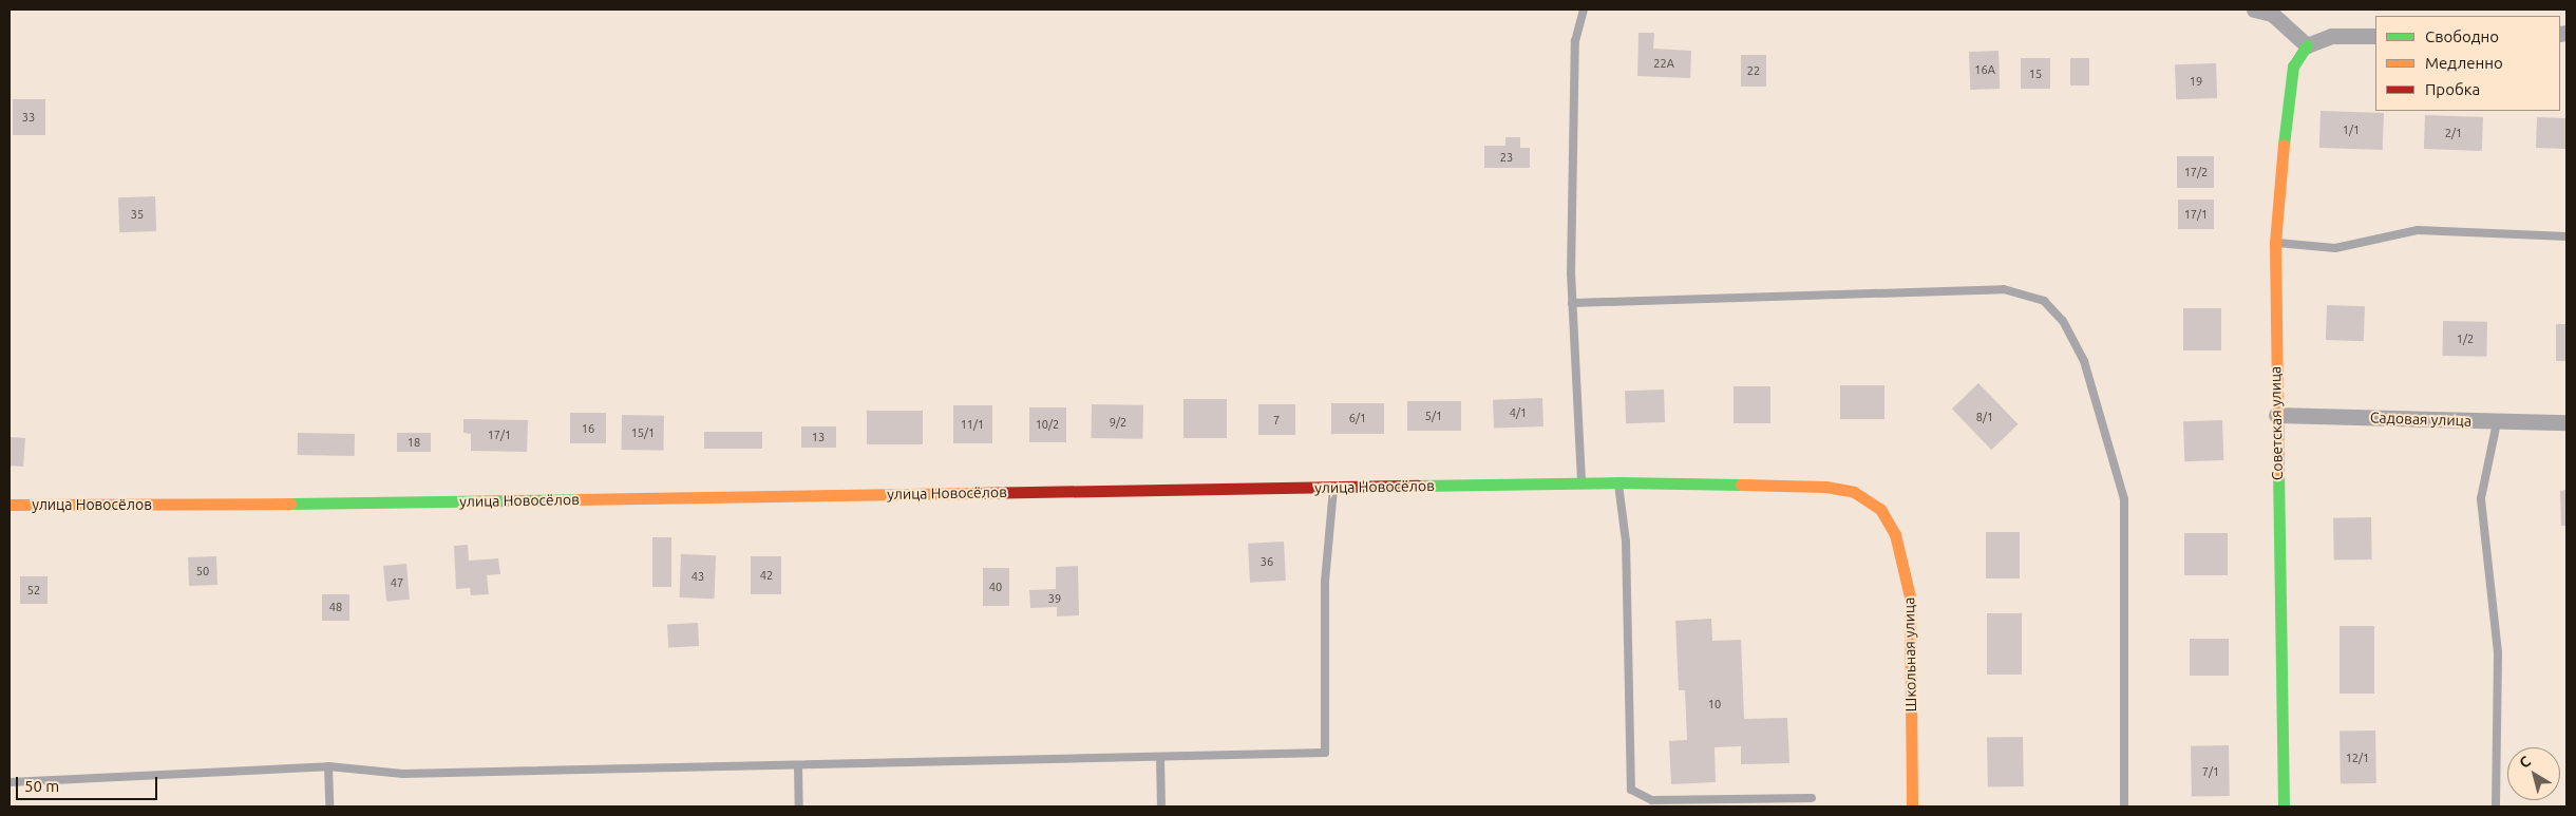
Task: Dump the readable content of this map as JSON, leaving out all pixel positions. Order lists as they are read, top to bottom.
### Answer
{
  "streets": {
    "street": [
      "Садовая улица",
      "Советская улица",
      "улица Новосёлов",
      "Школьная улица"
    ]
  },
  "crossings": [
    ["Садовая улица", "Советская улица"],
    ["улица Новосёлов", "Школьная улица"]
  ],
  "house_numbers": [
    "22А",
    "16А",
    "22",
    "15",
    "19",
    "33",
    "1/1",
    "2/1",
    "23",
    "17/2",
    "35",
    "17/1",
    "1/2",
    "4/1",
    "5/1",
    "8/1",
    "6/1",
    "7",
    "9/2",
    "11/1",
    "10/2",
    "16",
    "15/1",
    "17/1",
    "13",
    "18",
    "36",
    "50",
    "42",
    "43",
    "47",
    "40",
    "52",
    "39",
    "48",
    "10",
    "12/1",
    "7/1"
  ],
  "legend": ["Свободно", "Медленно", "Пробка"],
  "scale_bar": "50 m",
  "north": "top left"
}
